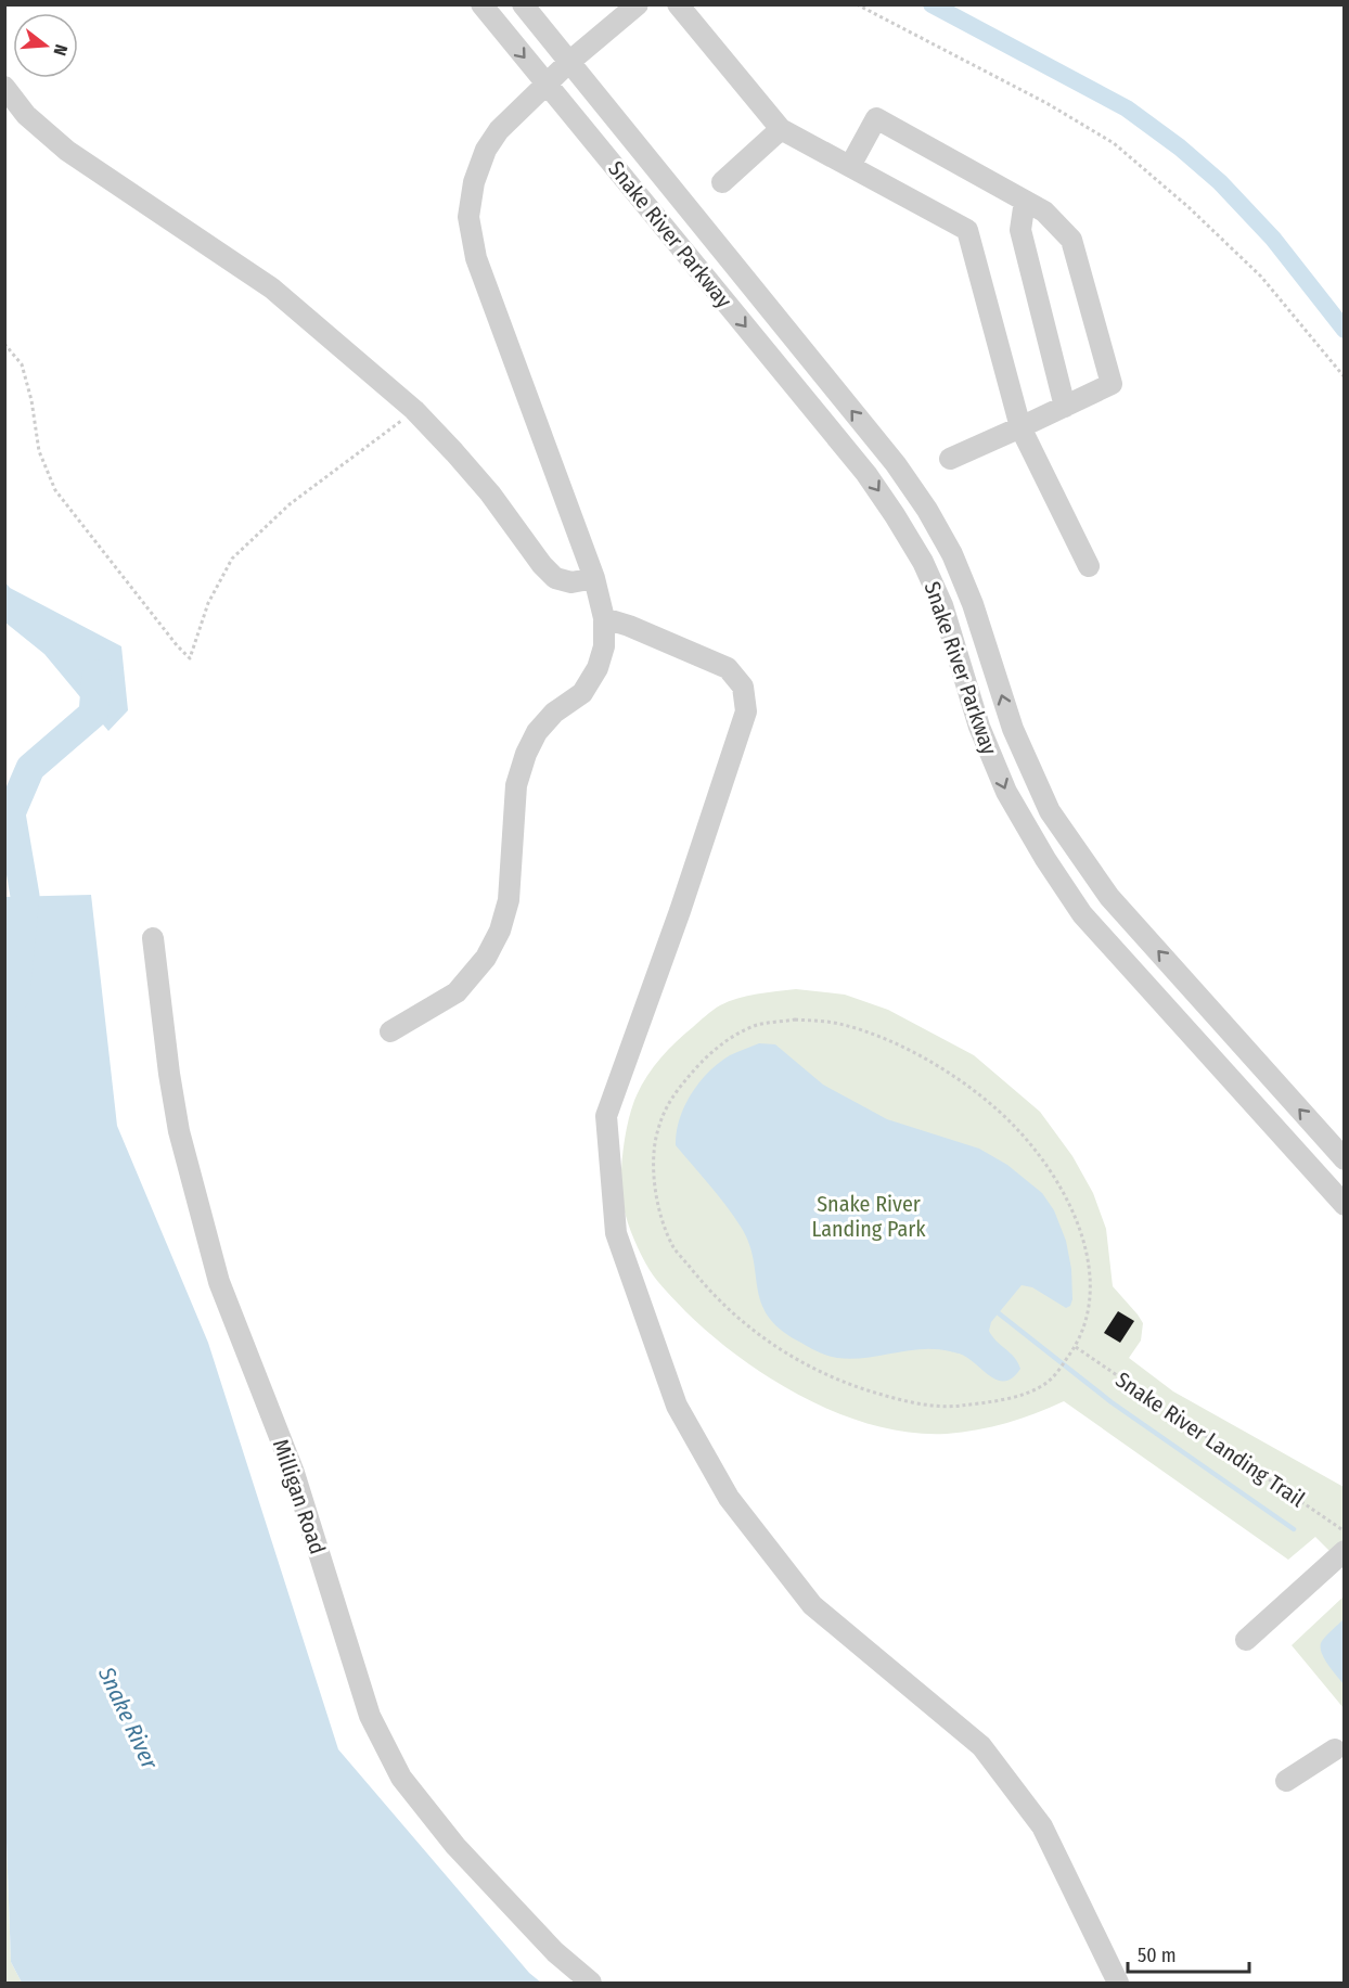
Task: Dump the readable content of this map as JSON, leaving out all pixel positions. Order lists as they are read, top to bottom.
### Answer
{
  "streets": {
    "street": ["Snake River Parkway", "Milligan Road"],
    "path": ["Snake River Landing Trail"]
  },
  "water": ["Snake River"],
  "parks": ["Snake River Landing Park"],
  "scale_bar": "50 m",
  "north": "right"
}
